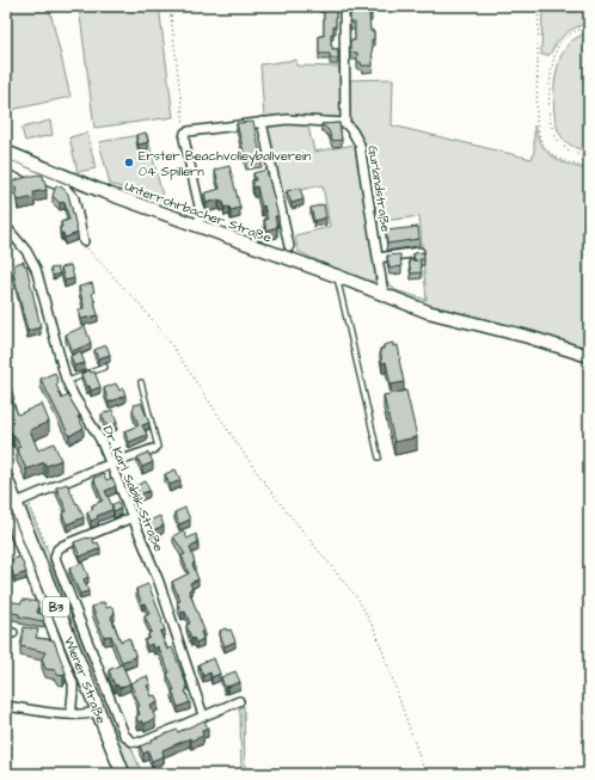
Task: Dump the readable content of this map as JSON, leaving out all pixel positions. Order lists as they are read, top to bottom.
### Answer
{
  "streets": {
    "main road": ["Unterrohrbacher Straße", "B3", "Wiener Straße"],
    "street": ["Gurlandstraße", "Dr. Karl Sablik-Straße"]
  },
  "crossings": [
    ["Gurlandstraße", "Unterrohrbacher Straße"],
    ["Dr. Karl Sablik-Straße", "Wiener Straße"]
  ],
  "places": ["Erster Beachvolleyballverein 04 Spillern"]
}
